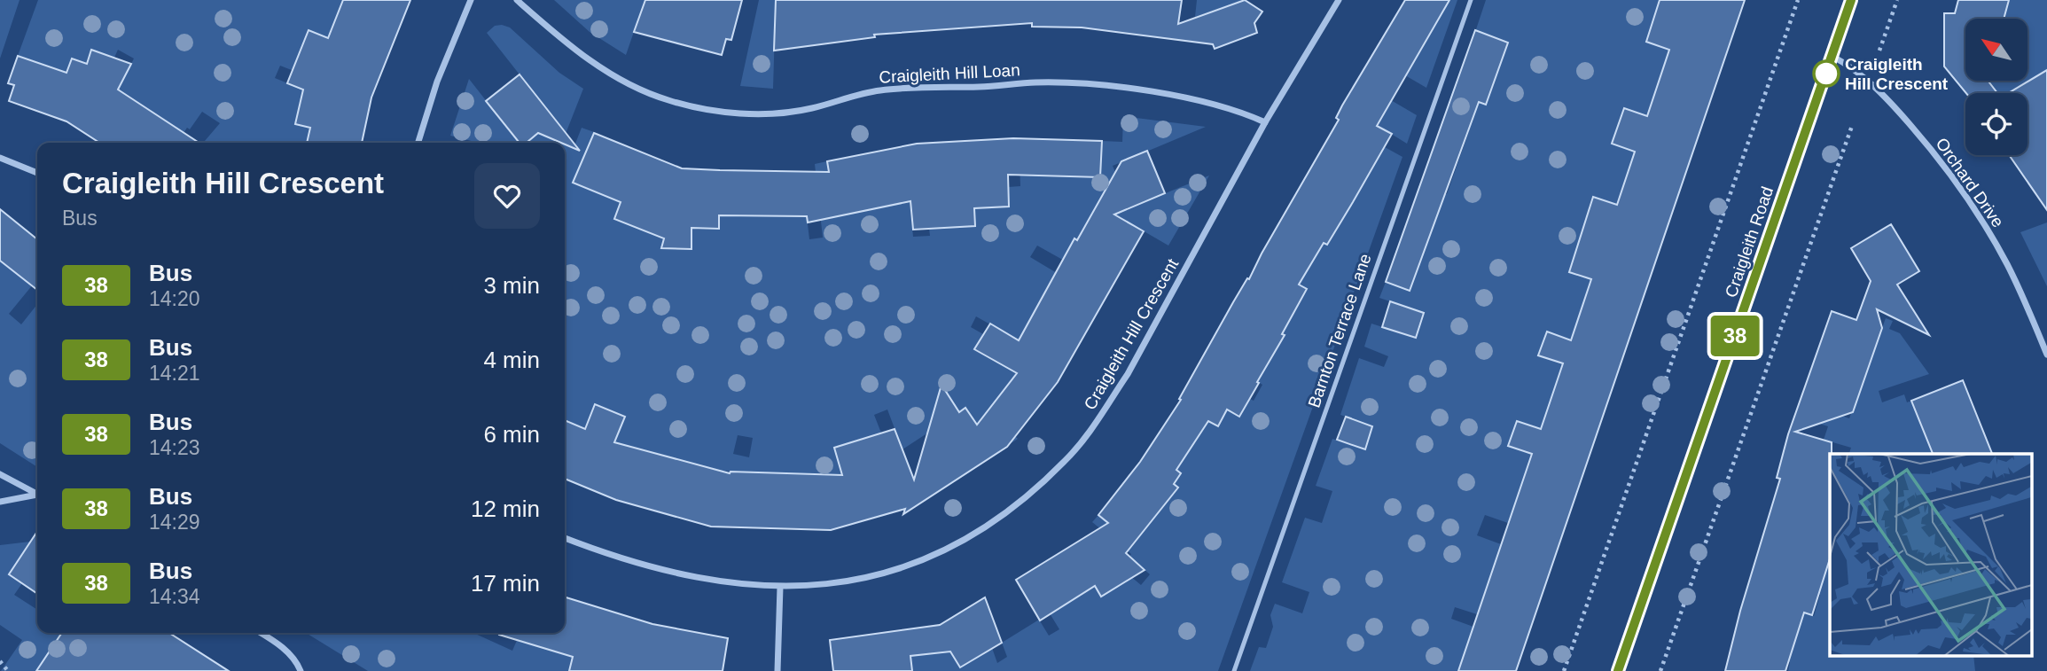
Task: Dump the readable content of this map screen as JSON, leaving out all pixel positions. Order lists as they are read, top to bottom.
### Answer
{
  "streets": {
    "main road": ["Craigleith Road"],
    "street": ["Craigleith Hill Loan", "Orchard Drive", "Craigleith Hill Crescent"],
    "lane": ["Barnton Terrace Lane"]
  },
  "crossings": [
    ["Craigleith Hill Loan", "Craigleith Hill Crescent"],
    ["Orchard Drive", "Craigleith Road"]
  ],
  "places": ["Craigleith Hill Crescent"],
  "lines": ["bus line 38"],
  "north": "top left",
  "page": {
    "on_map": "38",
    "heading": ["Craigleith Hill Crescent", "Bus"],
    "list": [
      {
        "mark": "38",
        "name": "Bus",
        "note": "14:20",
        "value": "3 min"
      },
      {
        "mark": "38",
        "name": "Bus",
        "note": "14:21",
        "value": "4 min"
      },
      {
        "mark": "38",
        "name": "Bus",
        "note": "14:23",
        "value": "6 min"
      },
      {
        "mark": "38",
        "name": "Bus",
        "note": "14:29",
        "value": "12 min"
      },
      {
        "mark": "38",
        "name": "Bus",
        "note": "14:34",
        "value": "17 min"
      }
    ]
  }
}
